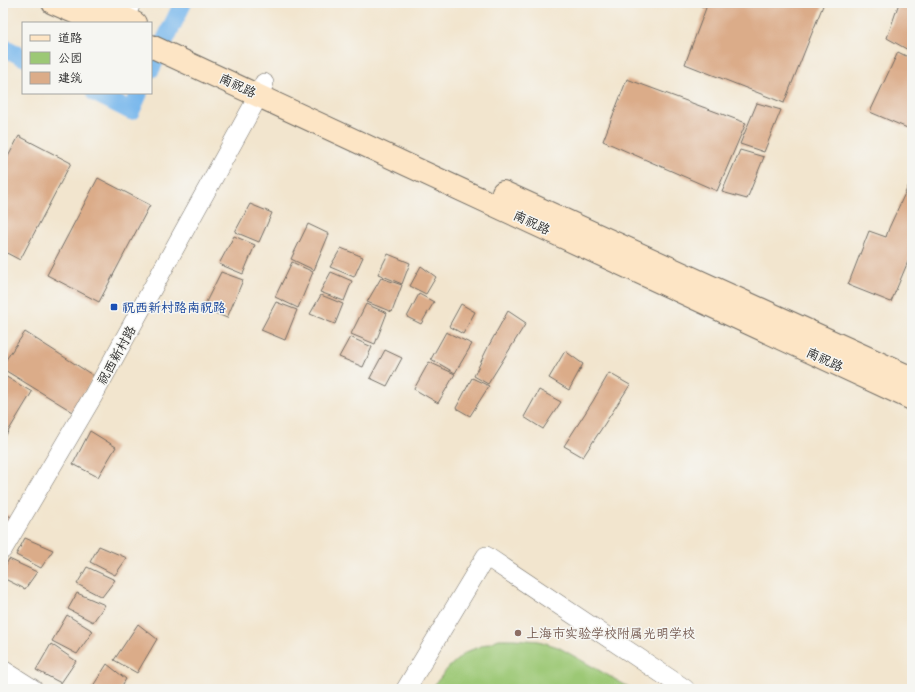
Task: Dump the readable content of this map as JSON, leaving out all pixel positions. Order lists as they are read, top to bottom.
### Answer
{
  "streets": {
    "main road": ["南祝路"],
    "street": ["祝西新村路"]
  },
  "crossings": [
    ["南祝路", "祝西新村路"]
  ],
  "places": {
    "transit": ["祝西新村路南祝路"],
    "other": ["上海市实验学校附属光明学校"]
  },
  "legend": ["道路", "公园", "建筑"]
}
